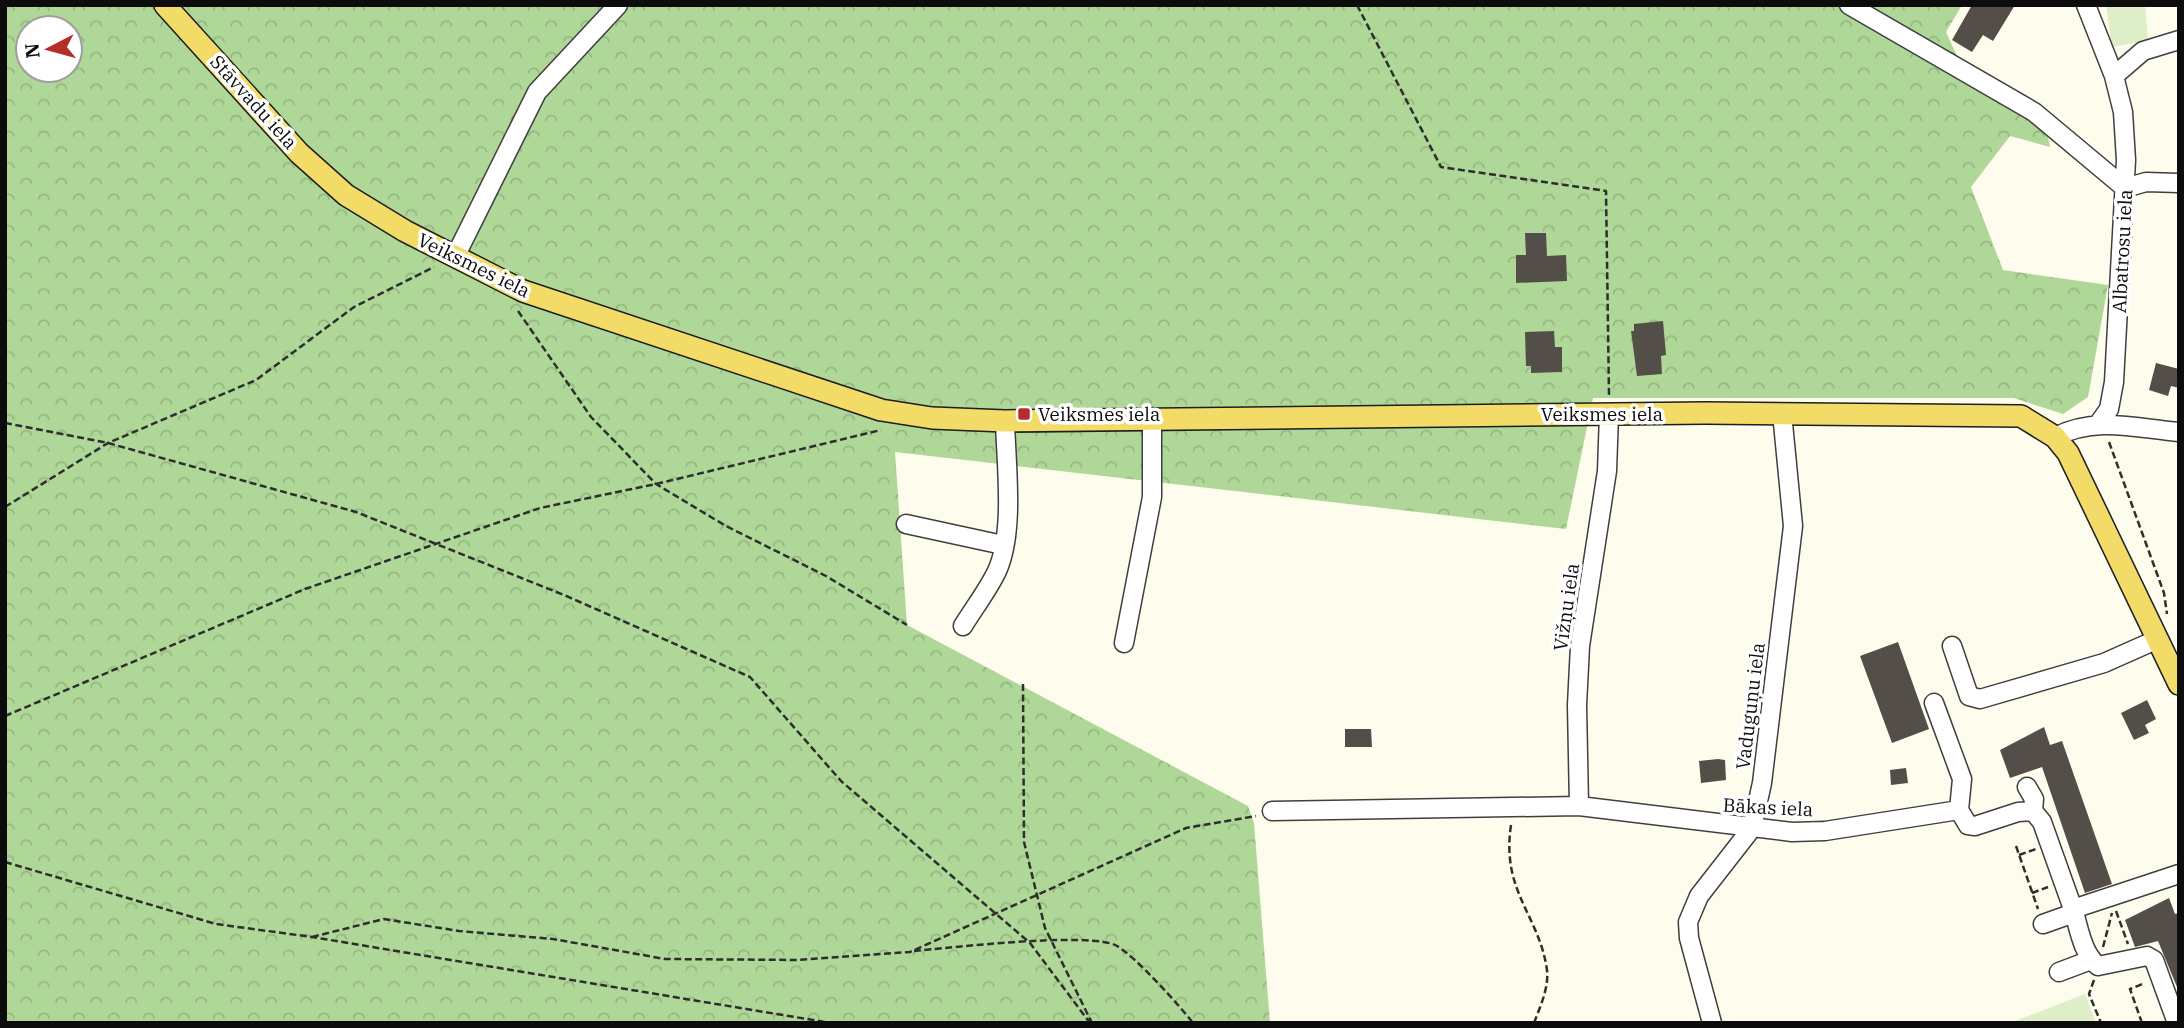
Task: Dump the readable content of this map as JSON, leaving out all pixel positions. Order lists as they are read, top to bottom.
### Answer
{
  "streets": {
    "main road": ["Stāvvadu iela", "Veiksmes iela"],
    "street": [
      "Albatrosu iela",
      "Vižņu iela",
      "Vaduguņu iela",
      "Bākas iela"
    ]
  },
  "crossings": [
    ["Stāvvadu iela", "Veiksmes iela"],
    ["Veiksmes iela", "Vižņu iela"],
    ["Veiksmes iela", "Vaduguņu iela"],
    ["Vižņu iela", "Bākas iela"],
    ["Vaduguņu iela", "Bākas iela"]
  ],
  "places": {
    "transit": ["Veiksmes iela"]
  },
  "north": "left"
}
